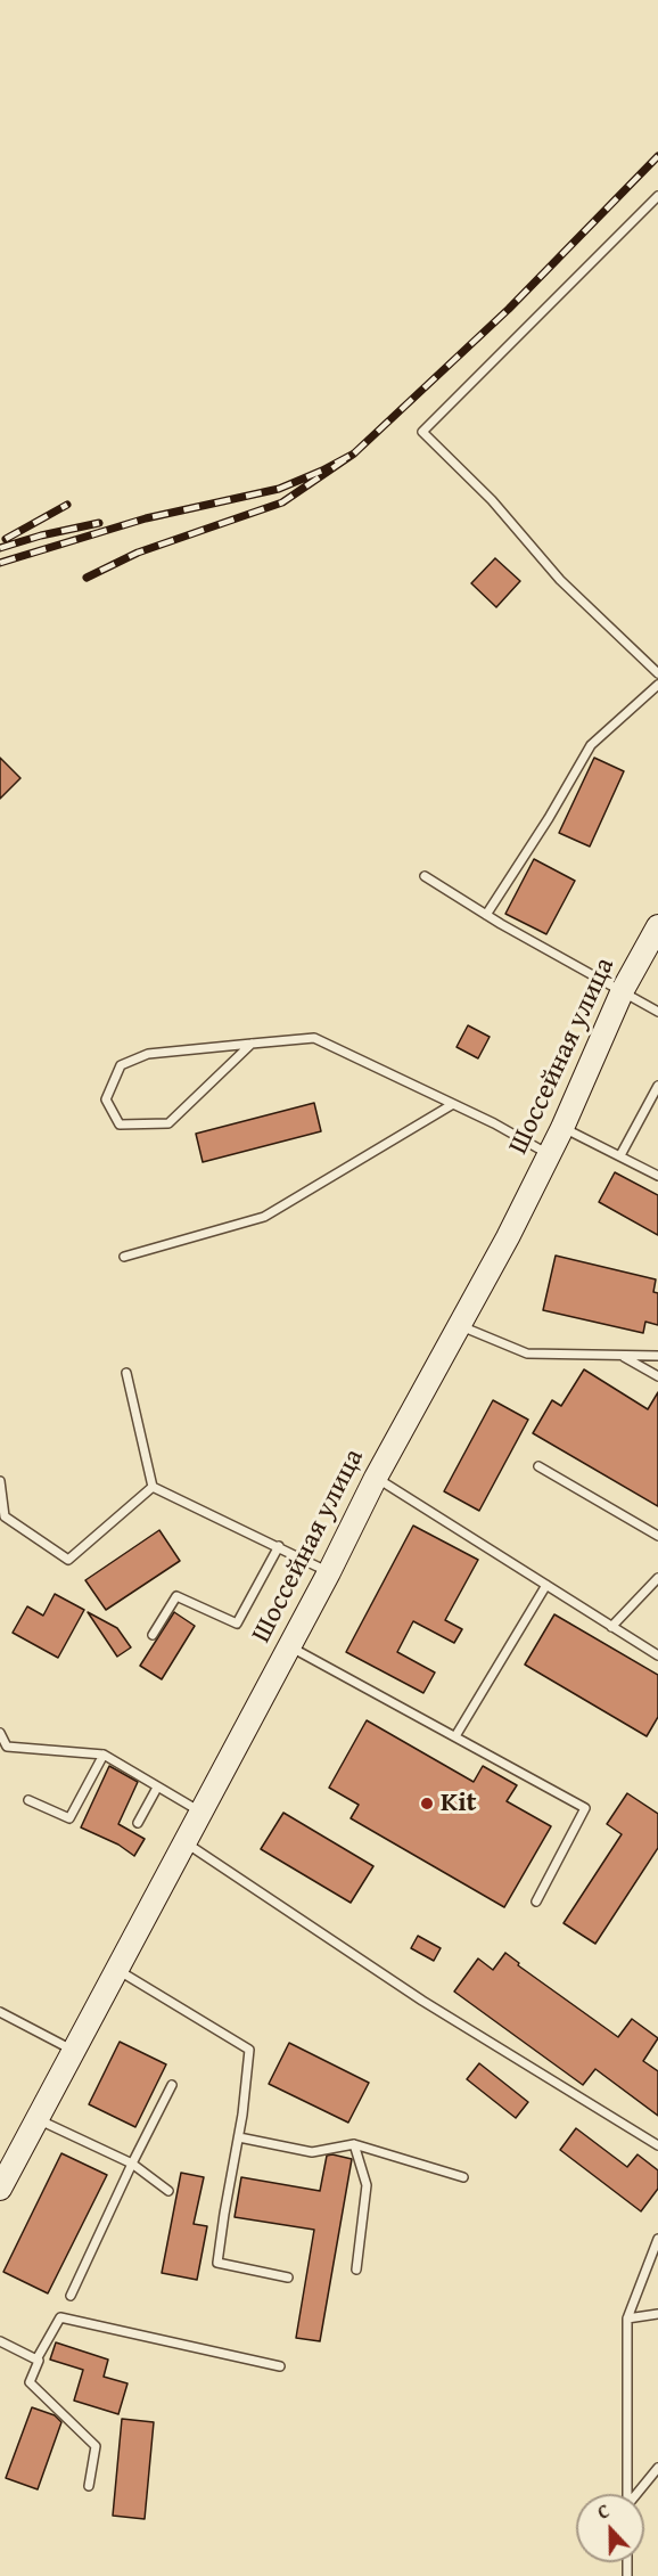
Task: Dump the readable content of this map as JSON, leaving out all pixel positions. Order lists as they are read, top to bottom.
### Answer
{
  "streets": {
    "main road": ["Шоссейная улица"]
  },
  "places": ["Kit"],
  "north": "top"
}
